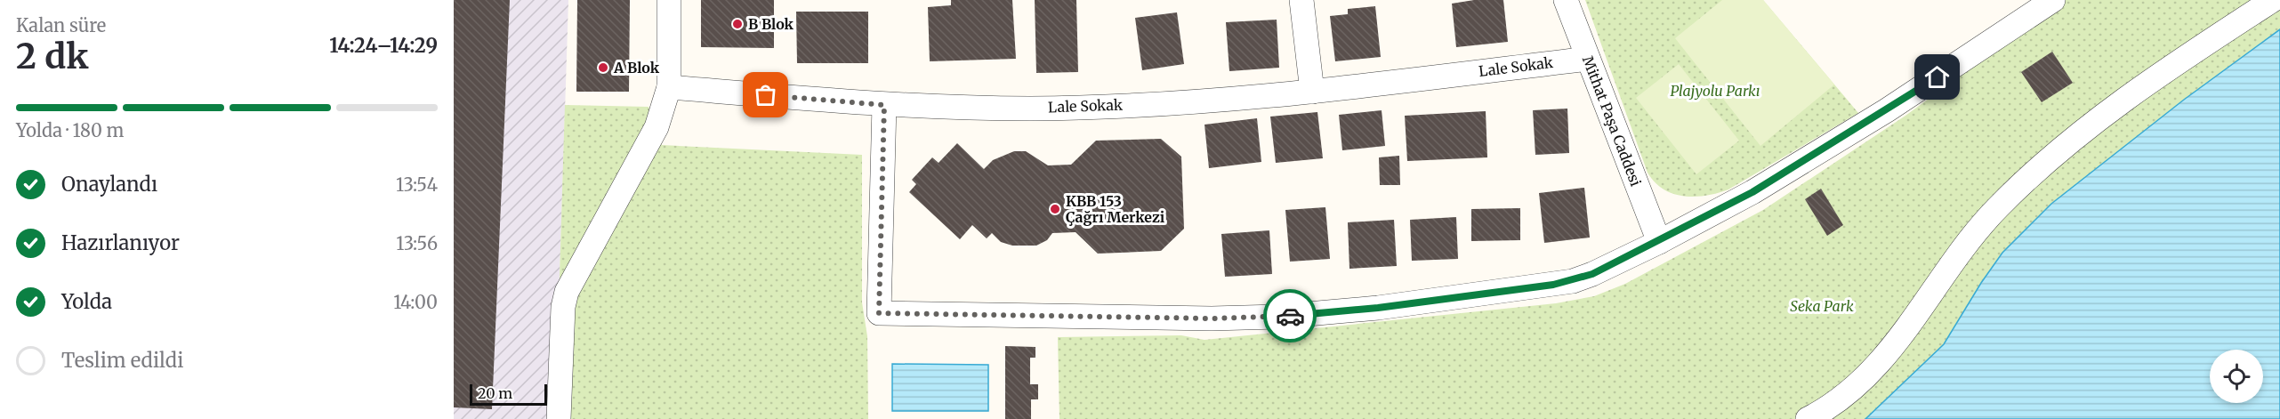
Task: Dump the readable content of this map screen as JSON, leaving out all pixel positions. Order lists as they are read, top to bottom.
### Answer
{
  "streets": {
    "street": ["Lale Sokak", "Mithat Paşa Caddesi"]
  },
  "crossings": [
    ["Lale Sokak", "Mithat Paşa Caddesi"]
  ],
  "parks": ["Plajyolu Parkı", "Seka Park"],
  "places": ["B Blok", "A Blok", "KBB 153 Çağrı Merkezi"],
  "scale_bar": "20 m",
  "page": {
    "heading": ["2 dk", "Kalan süre", "14:24–14:29"],
    "bar": "Yolda · 180 m",
    "list": [
      ["Onaylandı", "13:54"],
      ["Hazırlanıyor", "13:56"],
      ["Yolda", "14:00"],
      "Teslim edildi"
    ],
    "scale": "20 m"
  }
}
